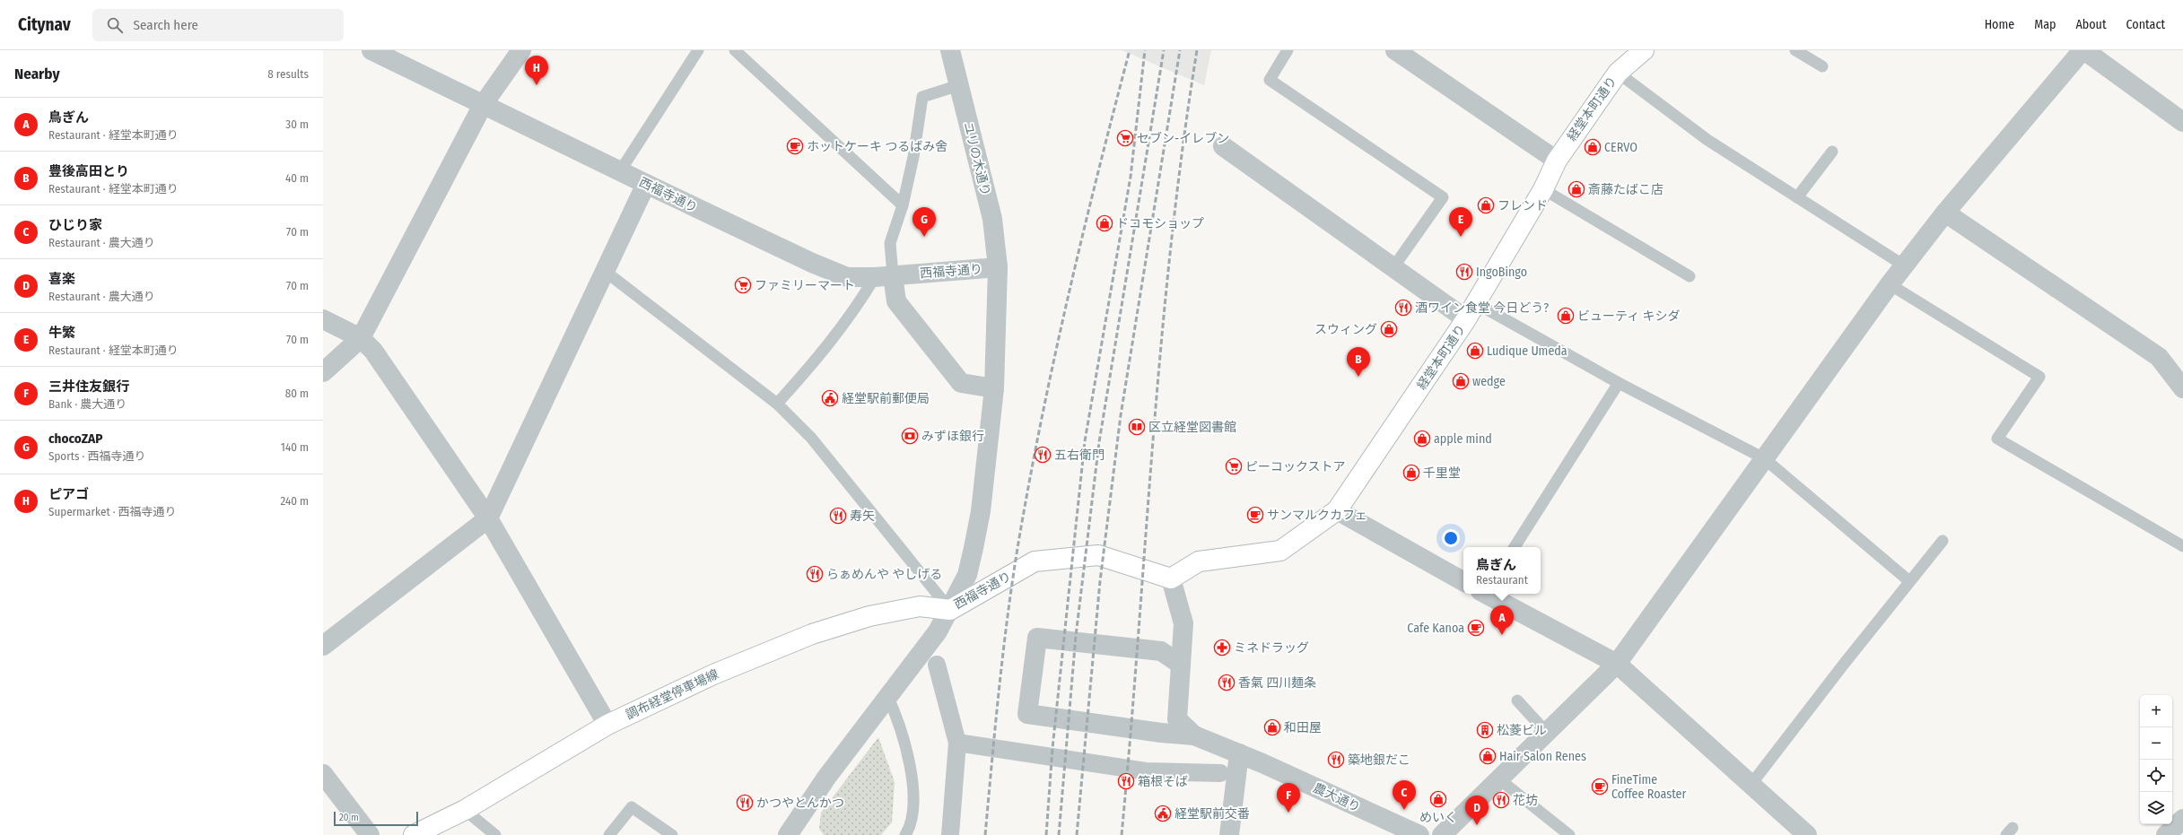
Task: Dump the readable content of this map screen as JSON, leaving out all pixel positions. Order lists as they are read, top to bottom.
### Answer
{
  "streets": {
    "main road": ["経堂本町通り", "西福寺通り", "調布経堂停車場線"],
    "street": ["ユリの木通り", "農大通り"]
  },
  "crossings": [
    ["経堂本町通り", "西福寺通り"],
    ["ユリの木通り", "西福寺通り"],
    ["西福寺通り", "調布経堂停車場線"]
  ],
  "places": {
    "supermarket": ["セブン-イレブン", "ファミリーマート", "ピーコックストア"],
    "cafe": [
      "ホットケーキ つるばみ舍",
      "サンマルクカフェ",
      "Cafe Kanoa",
      "FineTime Coffee Roaster"
    ],
    "shop": [
      "CERVO",
      "斎藤たばこ店",
      "フレンド",
      "ドコモショップ",
      "ビューティ キシダ",
      "スウィング",
      "Ludique Umeda",
      "wedge",
      "apple mind",
      "千里堂",
      "和田屋",
      "Hair Salon Renes",
      "めいく"
    ],
    "restaurant": [
      "IngoBingo",
      "酒ワイン食堂 今日どう?",
      "五右衛門",
      "寿矢",
      "らぁめんや やしげる",
      "香氣 四川麺条",
      "築地銀だこ",
      "箱根そば",
      "花坊",
      "かつやとんかつ"
    ],
    "public building": ["経堂駅前郵便局", "経堂駅前交番"],
    "library": ["区立経堂図書館"],
    "bank": ["みずほ銀行"],
    "pharmacy": ["ミネドラッグ"],
    "building": ["松菱ビル"]
  },
  "scale_bar": "20 m",
  "page": {
    "header": "Citynav",
    "search": "Search here",
    "nav": [
      "Home",
      "Map",
      "About",
      "Contact"
    ],
    "heading": ["Nearby", "8 results"],
    "pins": [
      "H",
      "E",
      "G",
      "B",
      "A",
      "C",
      "F",
      "D"
    ],
    "list": [
      {
        "mark": "A",
        "name": "鳥ぎん",
        "note": "Restaurant · 経堂本町通り",
        "value": "30 m"
      },
      {
        "mark": "B",
        "name": "豊後高田とり",
        "note": "Restaurant · 経堂本町通り",
        "value": "40 m"
      },
      {
        "mark": "C",
        "name": "ひじり家",
        "note": "Restaurant · 農大通り",
        "value": "70 m"
      },
      {
        "mark": "D",
        "name": "喜楽",
        "note": "Restaurant · 農大通り",
        "value": "70 m"
      },
      {
        "mark": "E",
        "name": "牛繁",
        "note": "Restaurant · 経堂本町通り",
        "value": "70 m"
      },
      {
        "mark": "F",
        "name": "三井住友銀行",
        "note": "Bank · 農大通り",
        "value": "80 m"
      },
      {
        "mark": "G",
        "name": "chocoZAP",
        "note": "Sports · 西福寺通り",
        "value": "140 m"
      },
      {
        "mark": "H",
        "name": "ピアゴ",
        "note": "Supermarket · 西福寺通り",
        "value": "240 m"
      }
    ],
    "popup": ["鳥ぎん", "Restaurant"],
    "map_buttons": ["+", "−"],
    "scale": "20 m"
  }
}
